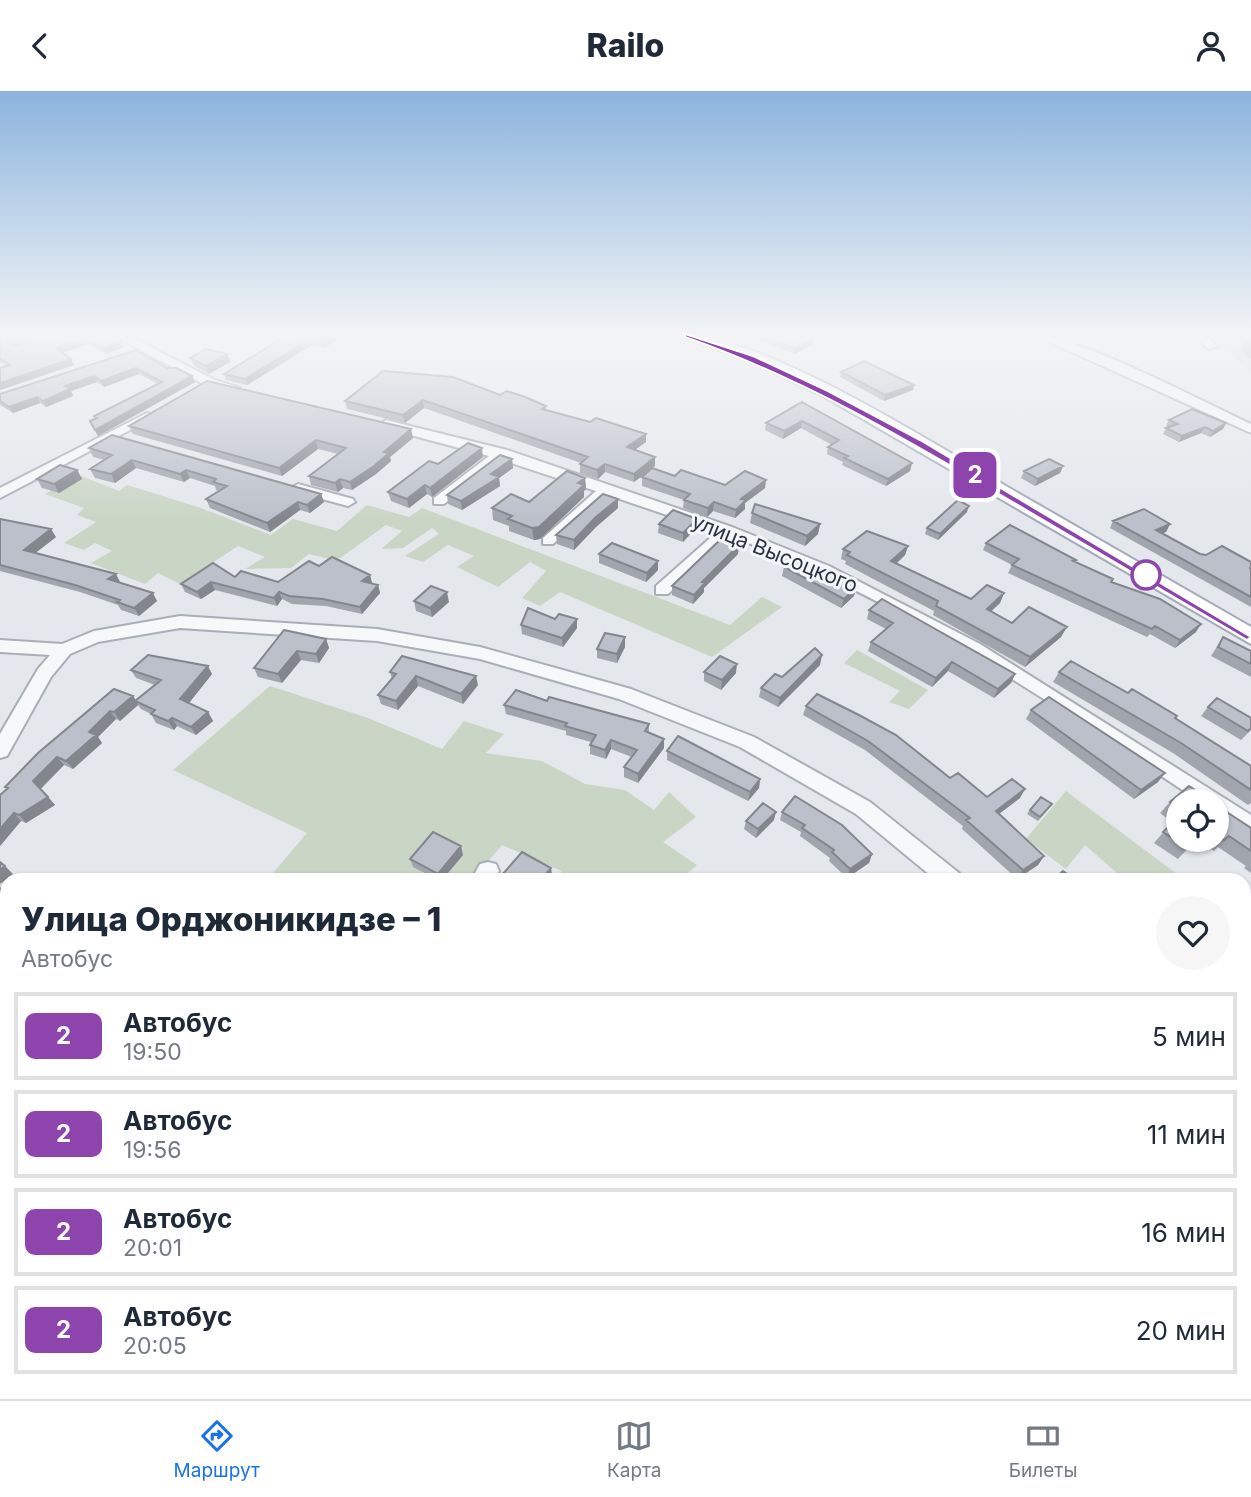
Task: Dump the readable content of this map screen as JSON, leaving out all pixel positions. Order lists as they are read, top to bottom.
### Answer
{
  "streets": {
    "street": ["улица Высоцкого"]
  },
  "lines": ["bus line 2"],
  "page": {
    "header": "Railo",
    "on_map": "2",
    "heading": ["Улица Орджоникидзе – 1", "Автобус"],
    "list": [
      {
        "mark": "2",
        "name": "Автобус",
        "note": "19:50",
        "value": "5 мин"
      },
      {
        "mark": "2",
        "name": "Автобус",
        "note": "19:56",
        "value": "11 мин"
      },
      {
        "mark": "2",
        "name": "Автобус",
        "note": "20:01",
        "value": "16 мин"
      },
      {
        "mark": "2",
        "name": "Автобус",
        "note": "20:05",
        "value": "20 мин"
      }
    ],
    "tabs": ["Маршрут", "Карта", "Билеты"]
  }
}
